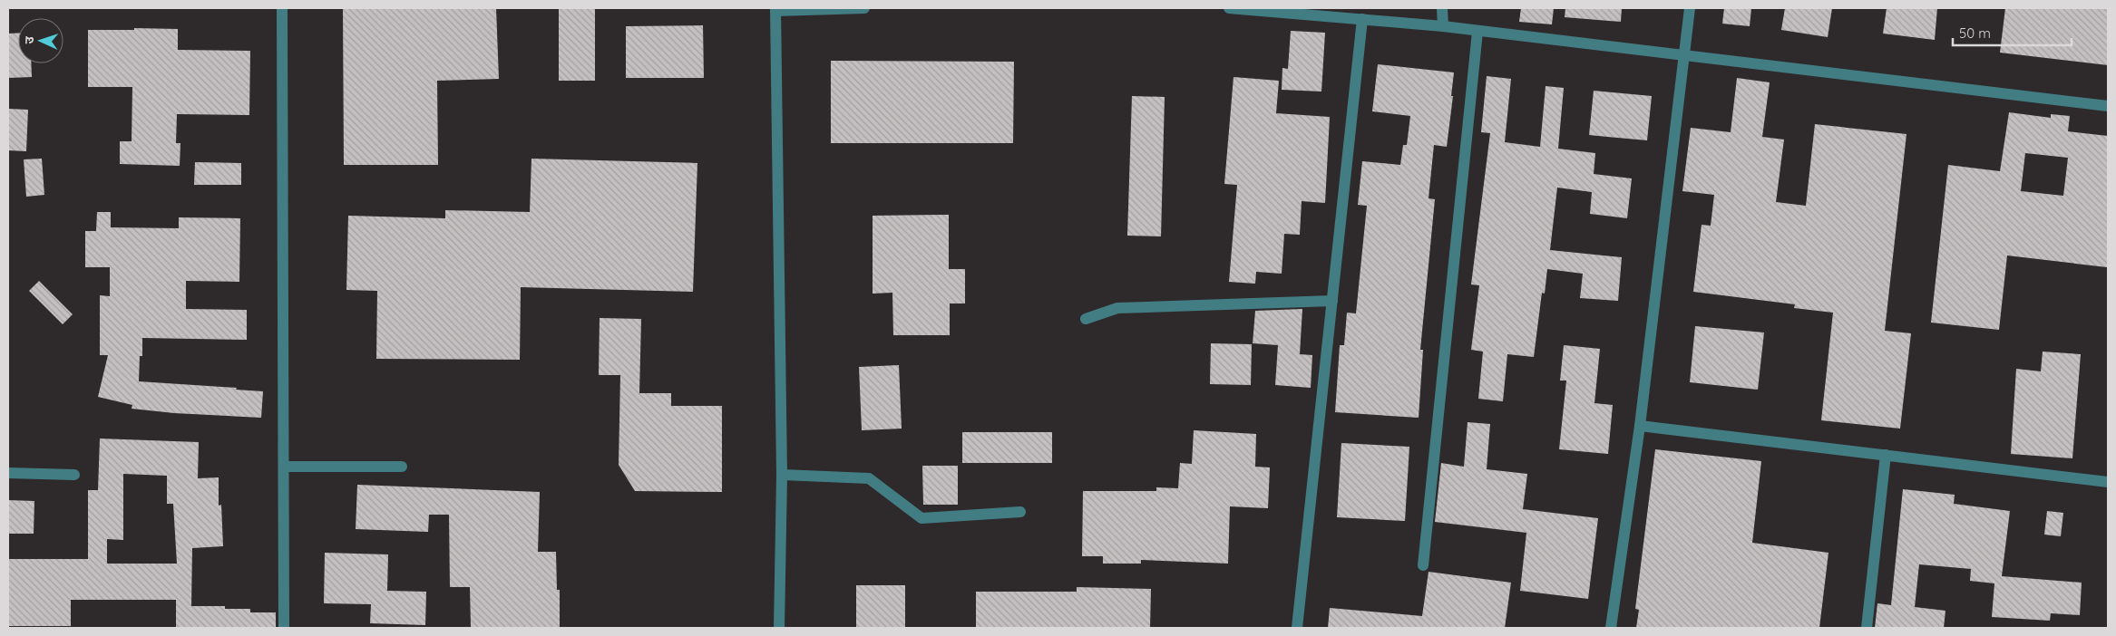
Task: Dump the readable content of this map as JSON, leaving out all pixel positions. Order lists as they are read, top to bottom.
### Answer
{
  "scale_bar": "50 m",
  "north": "left"
}
